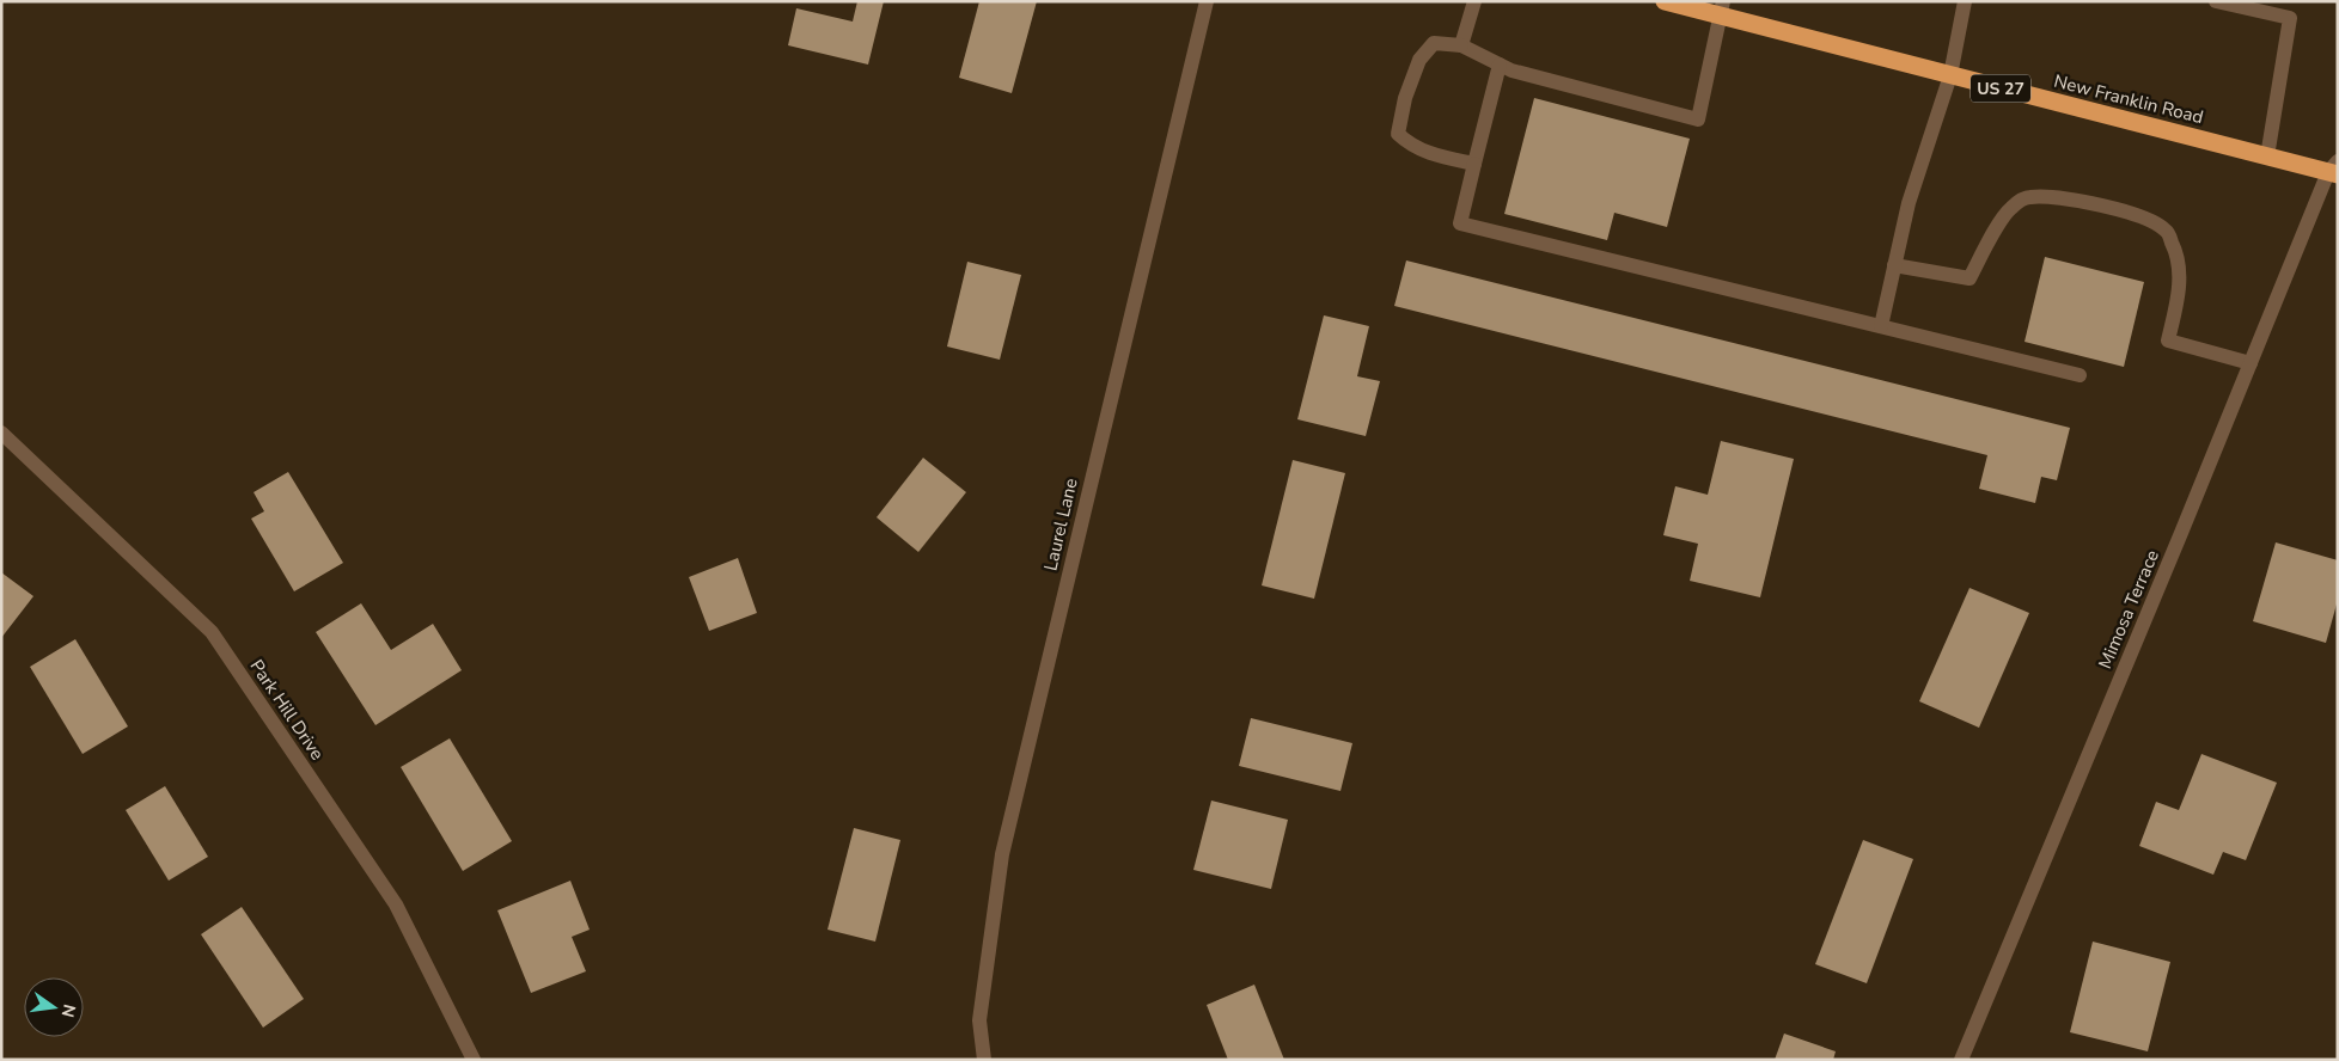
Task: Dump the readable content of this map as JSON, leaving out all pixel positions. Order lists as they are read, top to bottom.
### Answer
{
  "streets": {
    "highway": ["US 27", "New Franklin Road"],
    "street": ["Laurel Lane", "Mimosa Terrace", "Park Hill Drive"]
  },
  "crossings": [
    ["New Franklin Road", "Mimosa Terrace"]
  ],
  "north": "right"
}
